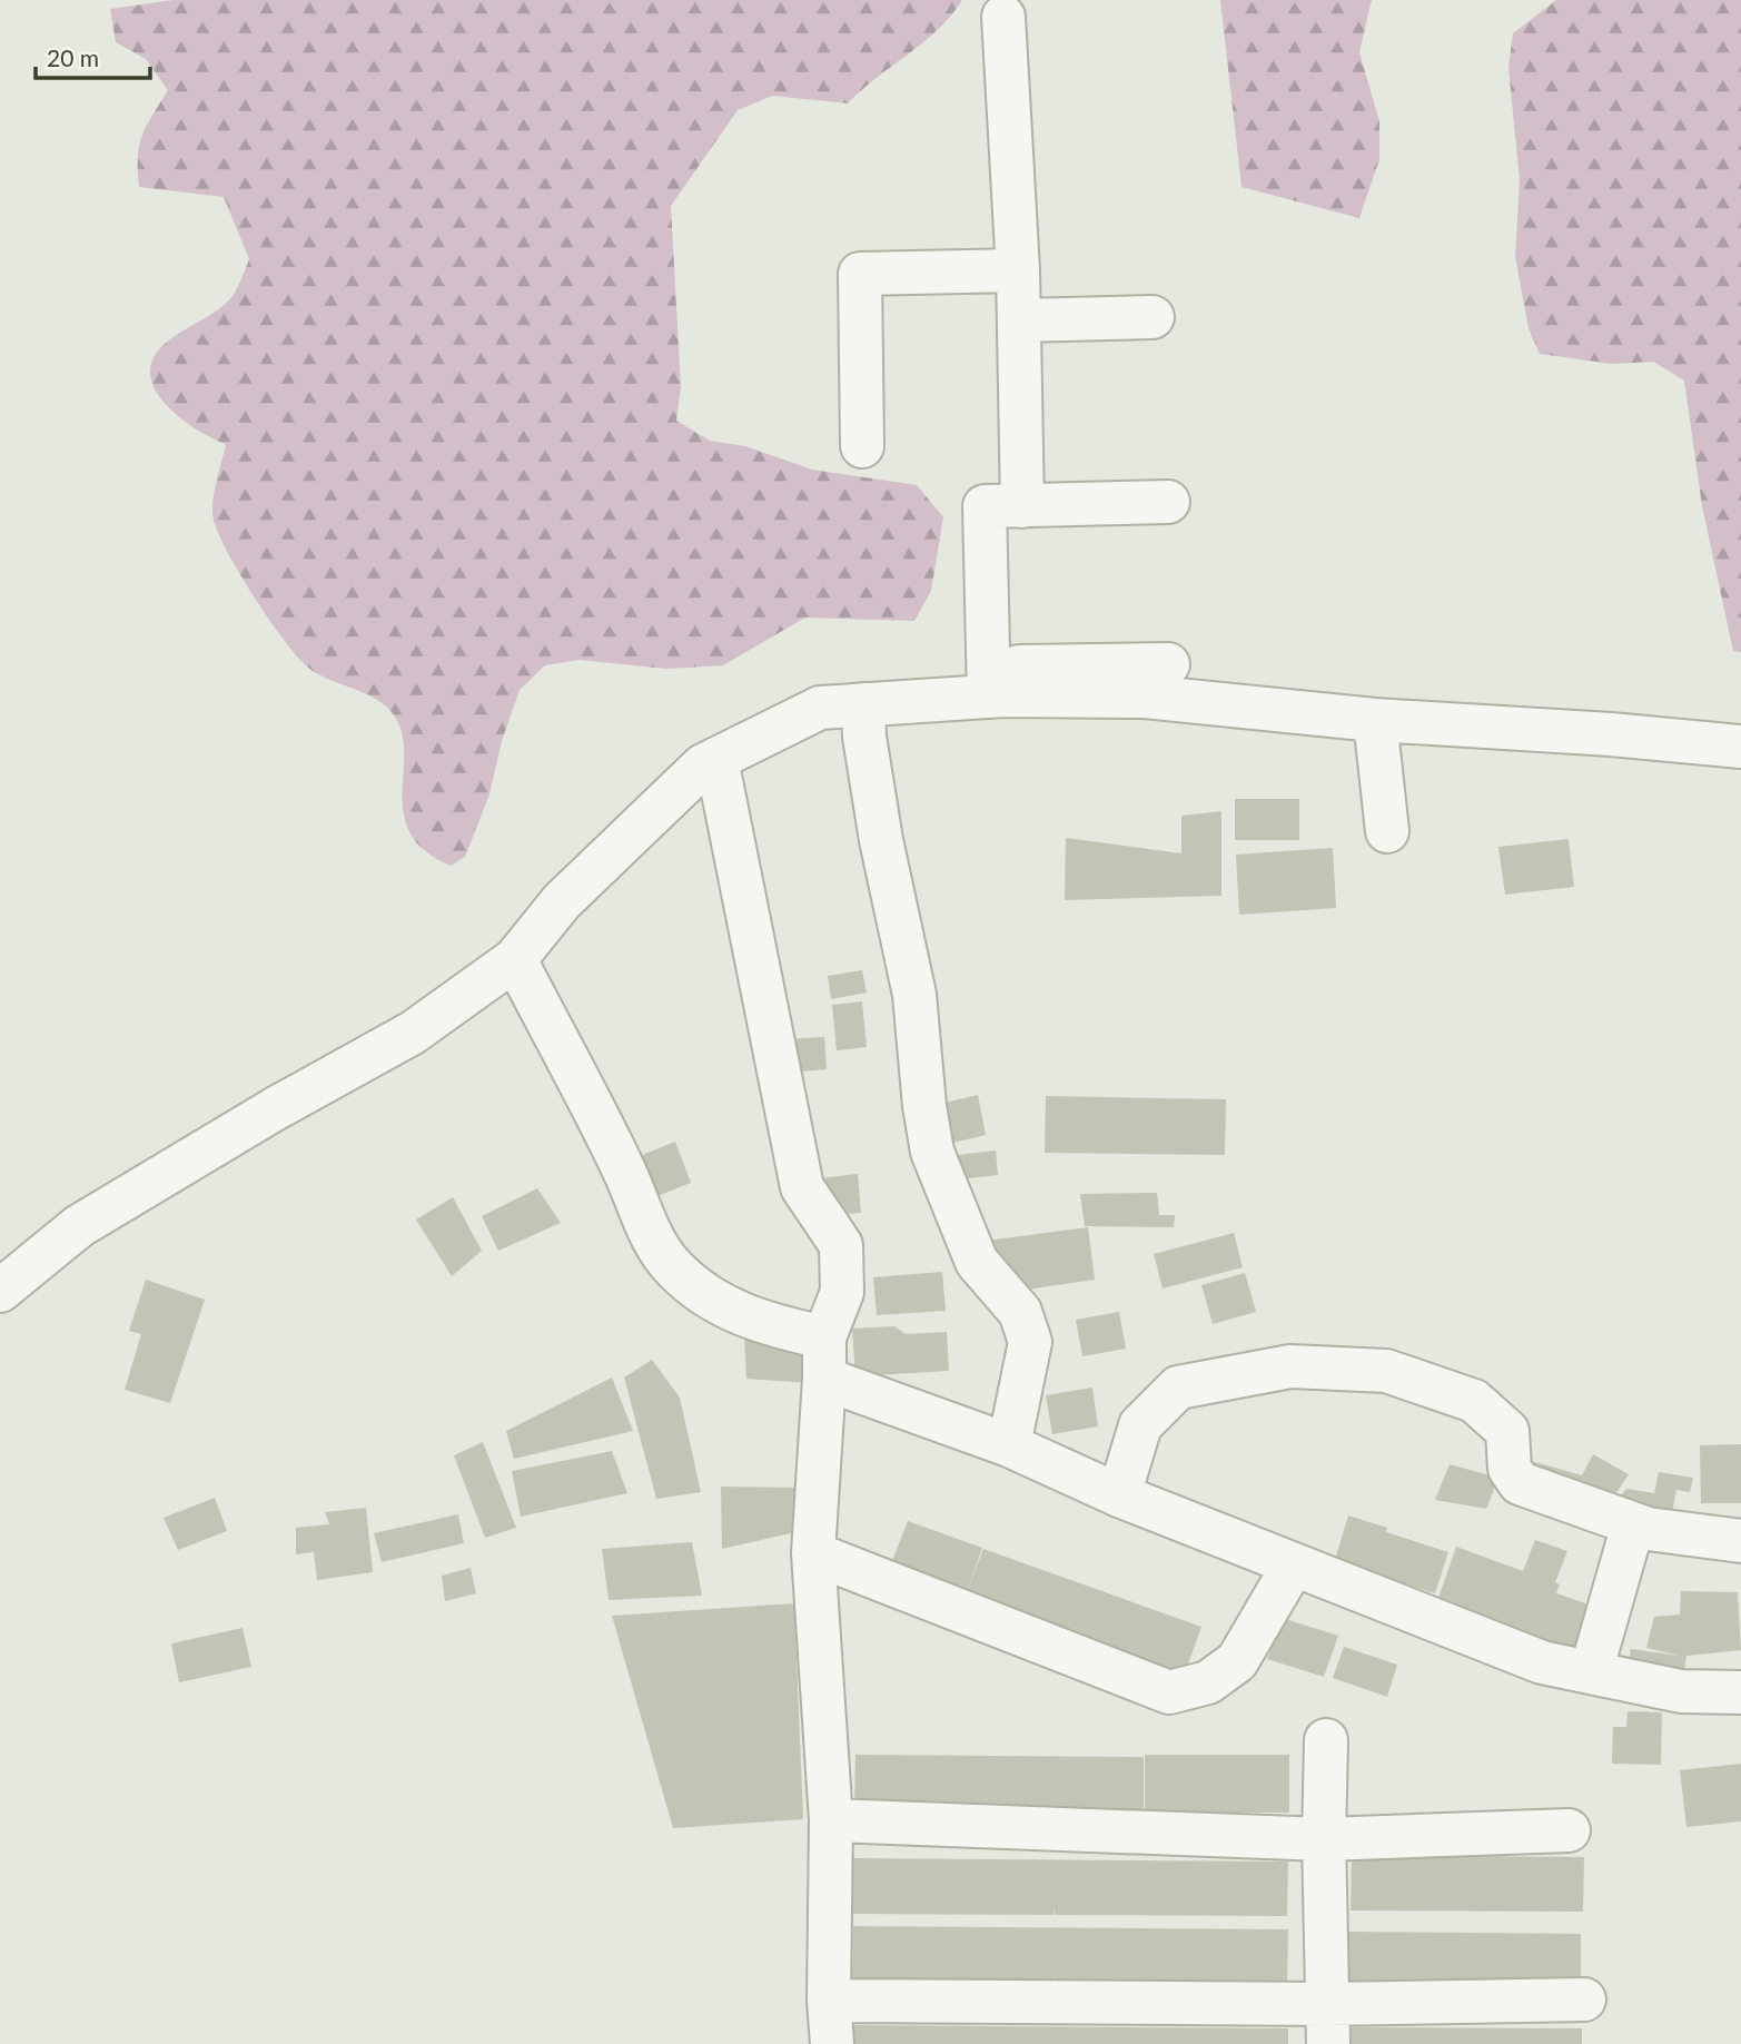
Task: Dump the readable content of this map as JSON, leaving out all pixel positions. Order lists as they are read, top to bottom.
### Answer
{
  "scale_bar": "20 m"
}
